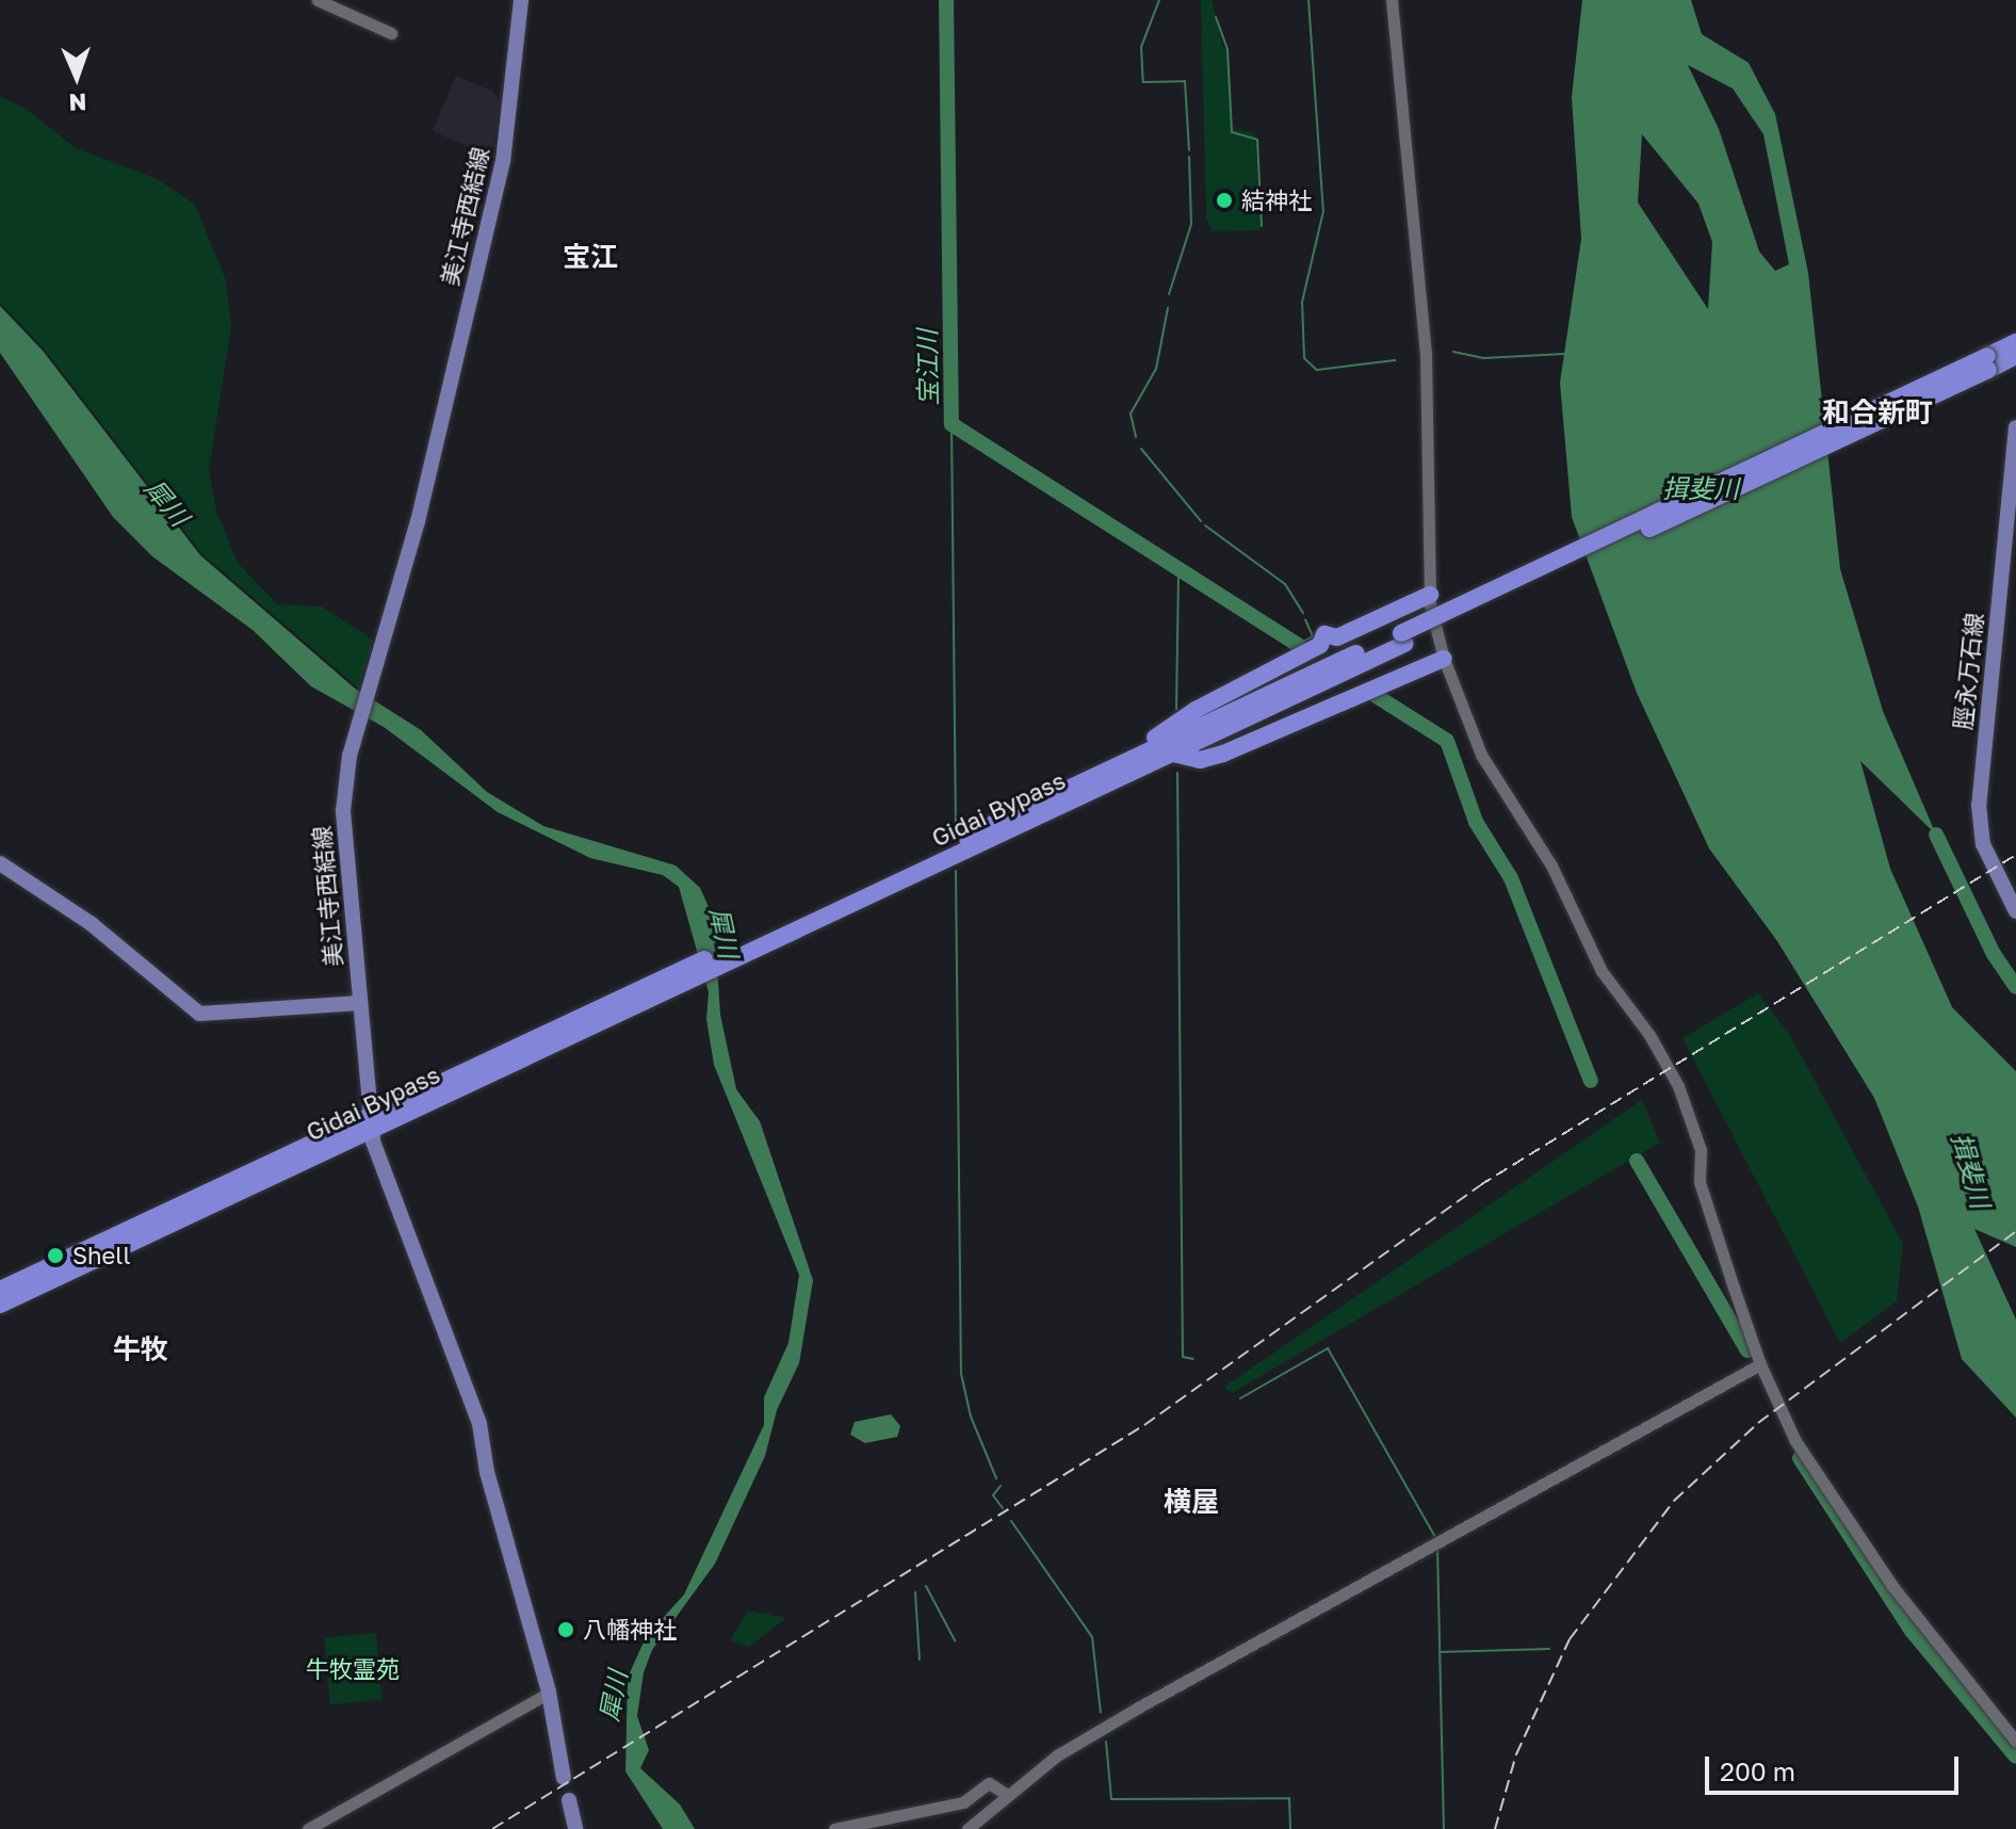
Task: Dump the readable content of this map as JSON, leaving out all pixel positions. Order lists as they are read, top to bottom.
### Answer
{
  "streets": {
    "highway": ["Gidai Bypass"],
    "main road": ["美江寺西結線", "脛永万石線"]
  },
  "crossings": [
    ["美江寺西結線", "Gidai Bypass"]
  ],
  "districts": [
    "宝江",
    "和合新町",
    "牛牧",
    "横屋"
  ],
  "water": ["宝江川", "揖斐川", "犀川"],
  "parks": ["牛牧霊苑"],
  "places": ["結神社", "Shell", "八幡神社"],
  "scale_bar": "200 m",
  "north": "bottom"
}
